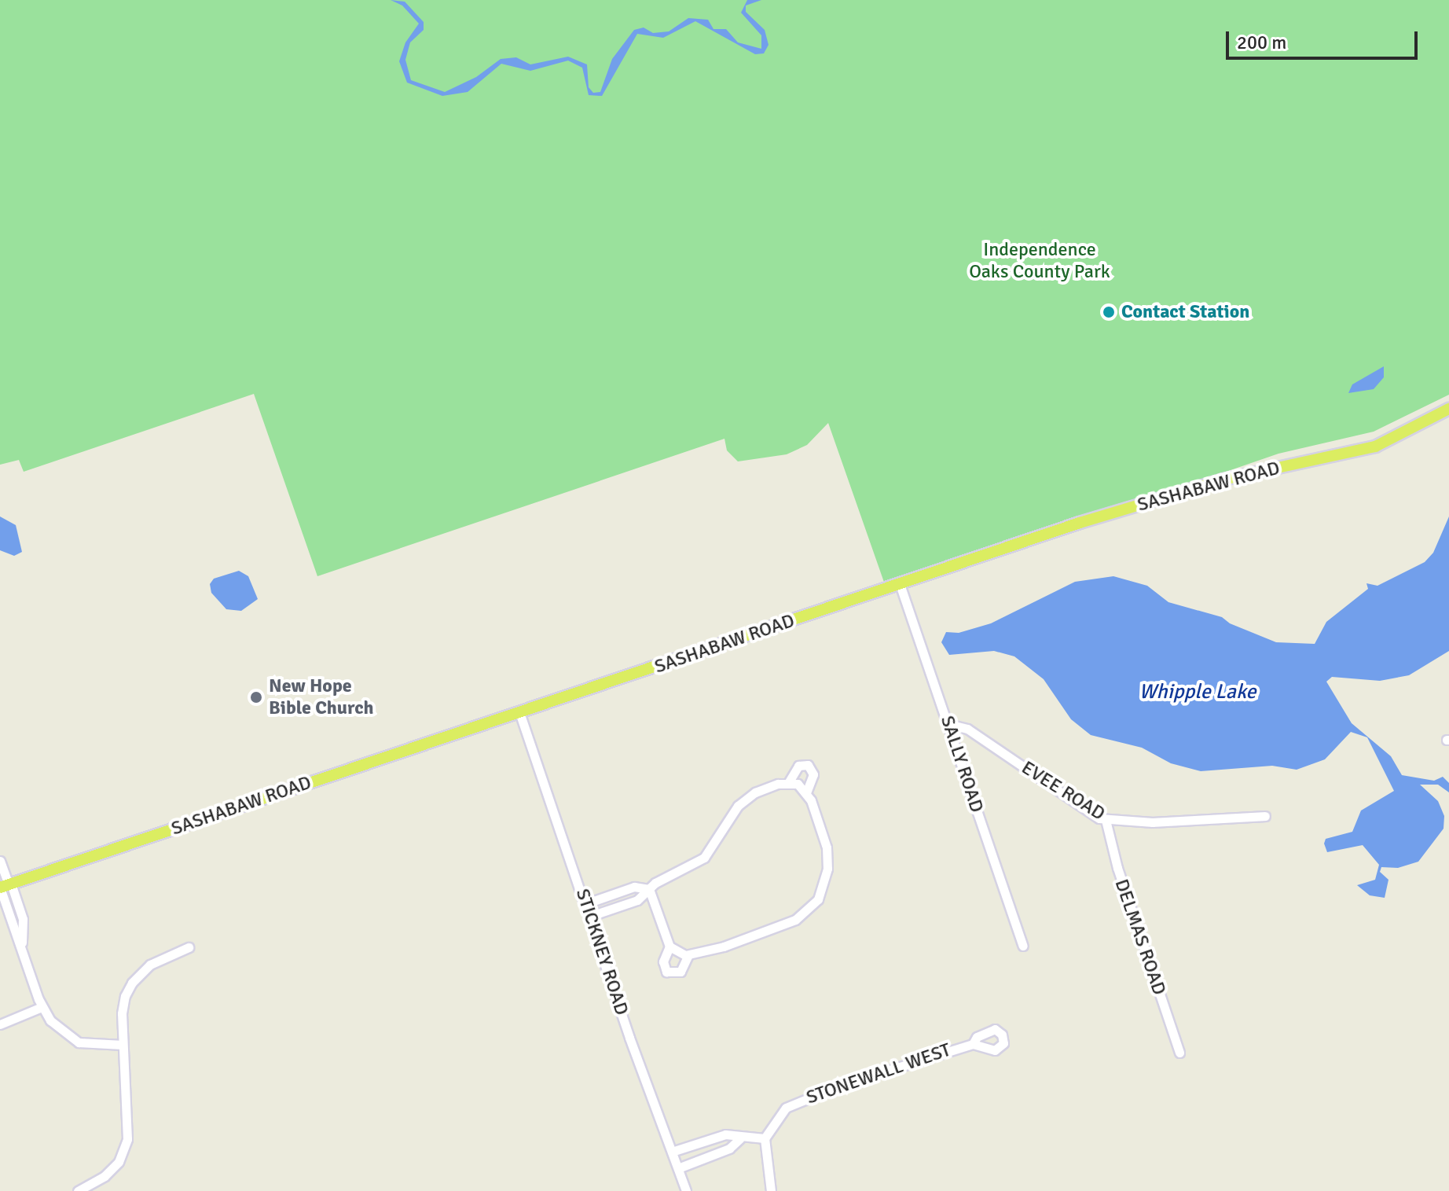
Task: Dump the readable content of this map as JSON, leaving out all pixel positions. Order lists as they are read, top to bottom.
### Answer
{
  "streets": {
    "main road": ["SASHABAW ROAD"],
    "street": [
      "SALLY ROAD",
      "EVEE ROAD",
      "DELMAS ROAD",
      "STICKNEY ROAD",
      "STONEWALL WEST"
    ]
  },
  "crossings": [
    ["SASHABAW ROAD", "SALLY ROAD"],
    ["SASHABAW ROAD", "STICKNEY ROAD"],
    ["SALLY ROAD", "EVEE ROAD"],
    ["EVEE ROAD", "DELMAS ROAD"]
  ],
  "water": ["Whipple Lake"],
  "parks": ["Independence Oaks County Park"],
  "places": ["Contact Station", "New Hope Bible Church"],
  "scale_bar": "200 m"
}
